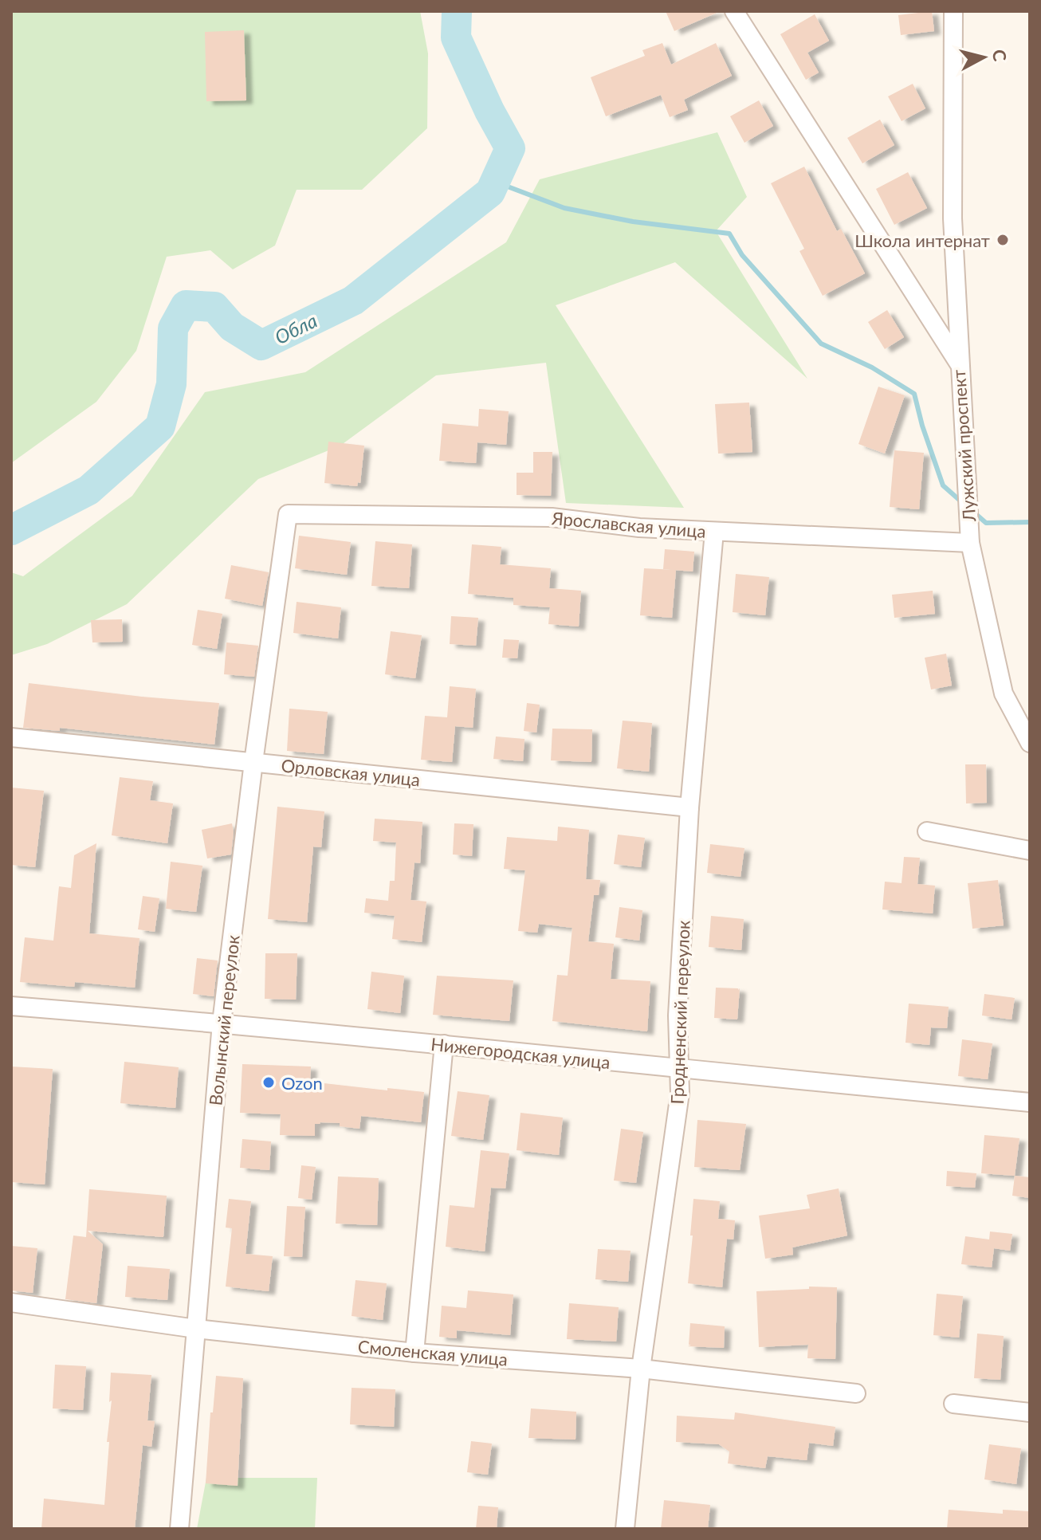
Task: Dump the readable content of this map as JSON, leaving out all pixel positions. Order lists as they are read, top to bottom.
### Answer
{
  "streets": {
    "street": [
      "Лужский проспект",
      "Ярославская улица",
      "Орловская улица",
      "Гродненский переулок",
      "Волынский переулок",
      "Нижегородская улица",
      "Смоленская улица"
    ]
  },
  "crossings": [
    ["Лужский проспект", "Ярославская улица"],
    ["Ярославская улица", "Гродненский переулок"],
    ["Ярославская улица", "Волынский переулок"],
    ["Орловская улица", "Гродненский переулок"],
    ["Орловская улица", "Волынский переулок"],
    ["Гродненский переулок", "Нижегородская улица"],
    ["Гродненский переулок", "Смоленская улица"],
    ["Волынский переулок", "Нижегородская улица"],
    ["Волынский переулок", "Смоленская улица"]
  ],
  "water": ["Обла"],
  "places": ["Школа интернат", "Ozon"],
  "north": "right"
}
